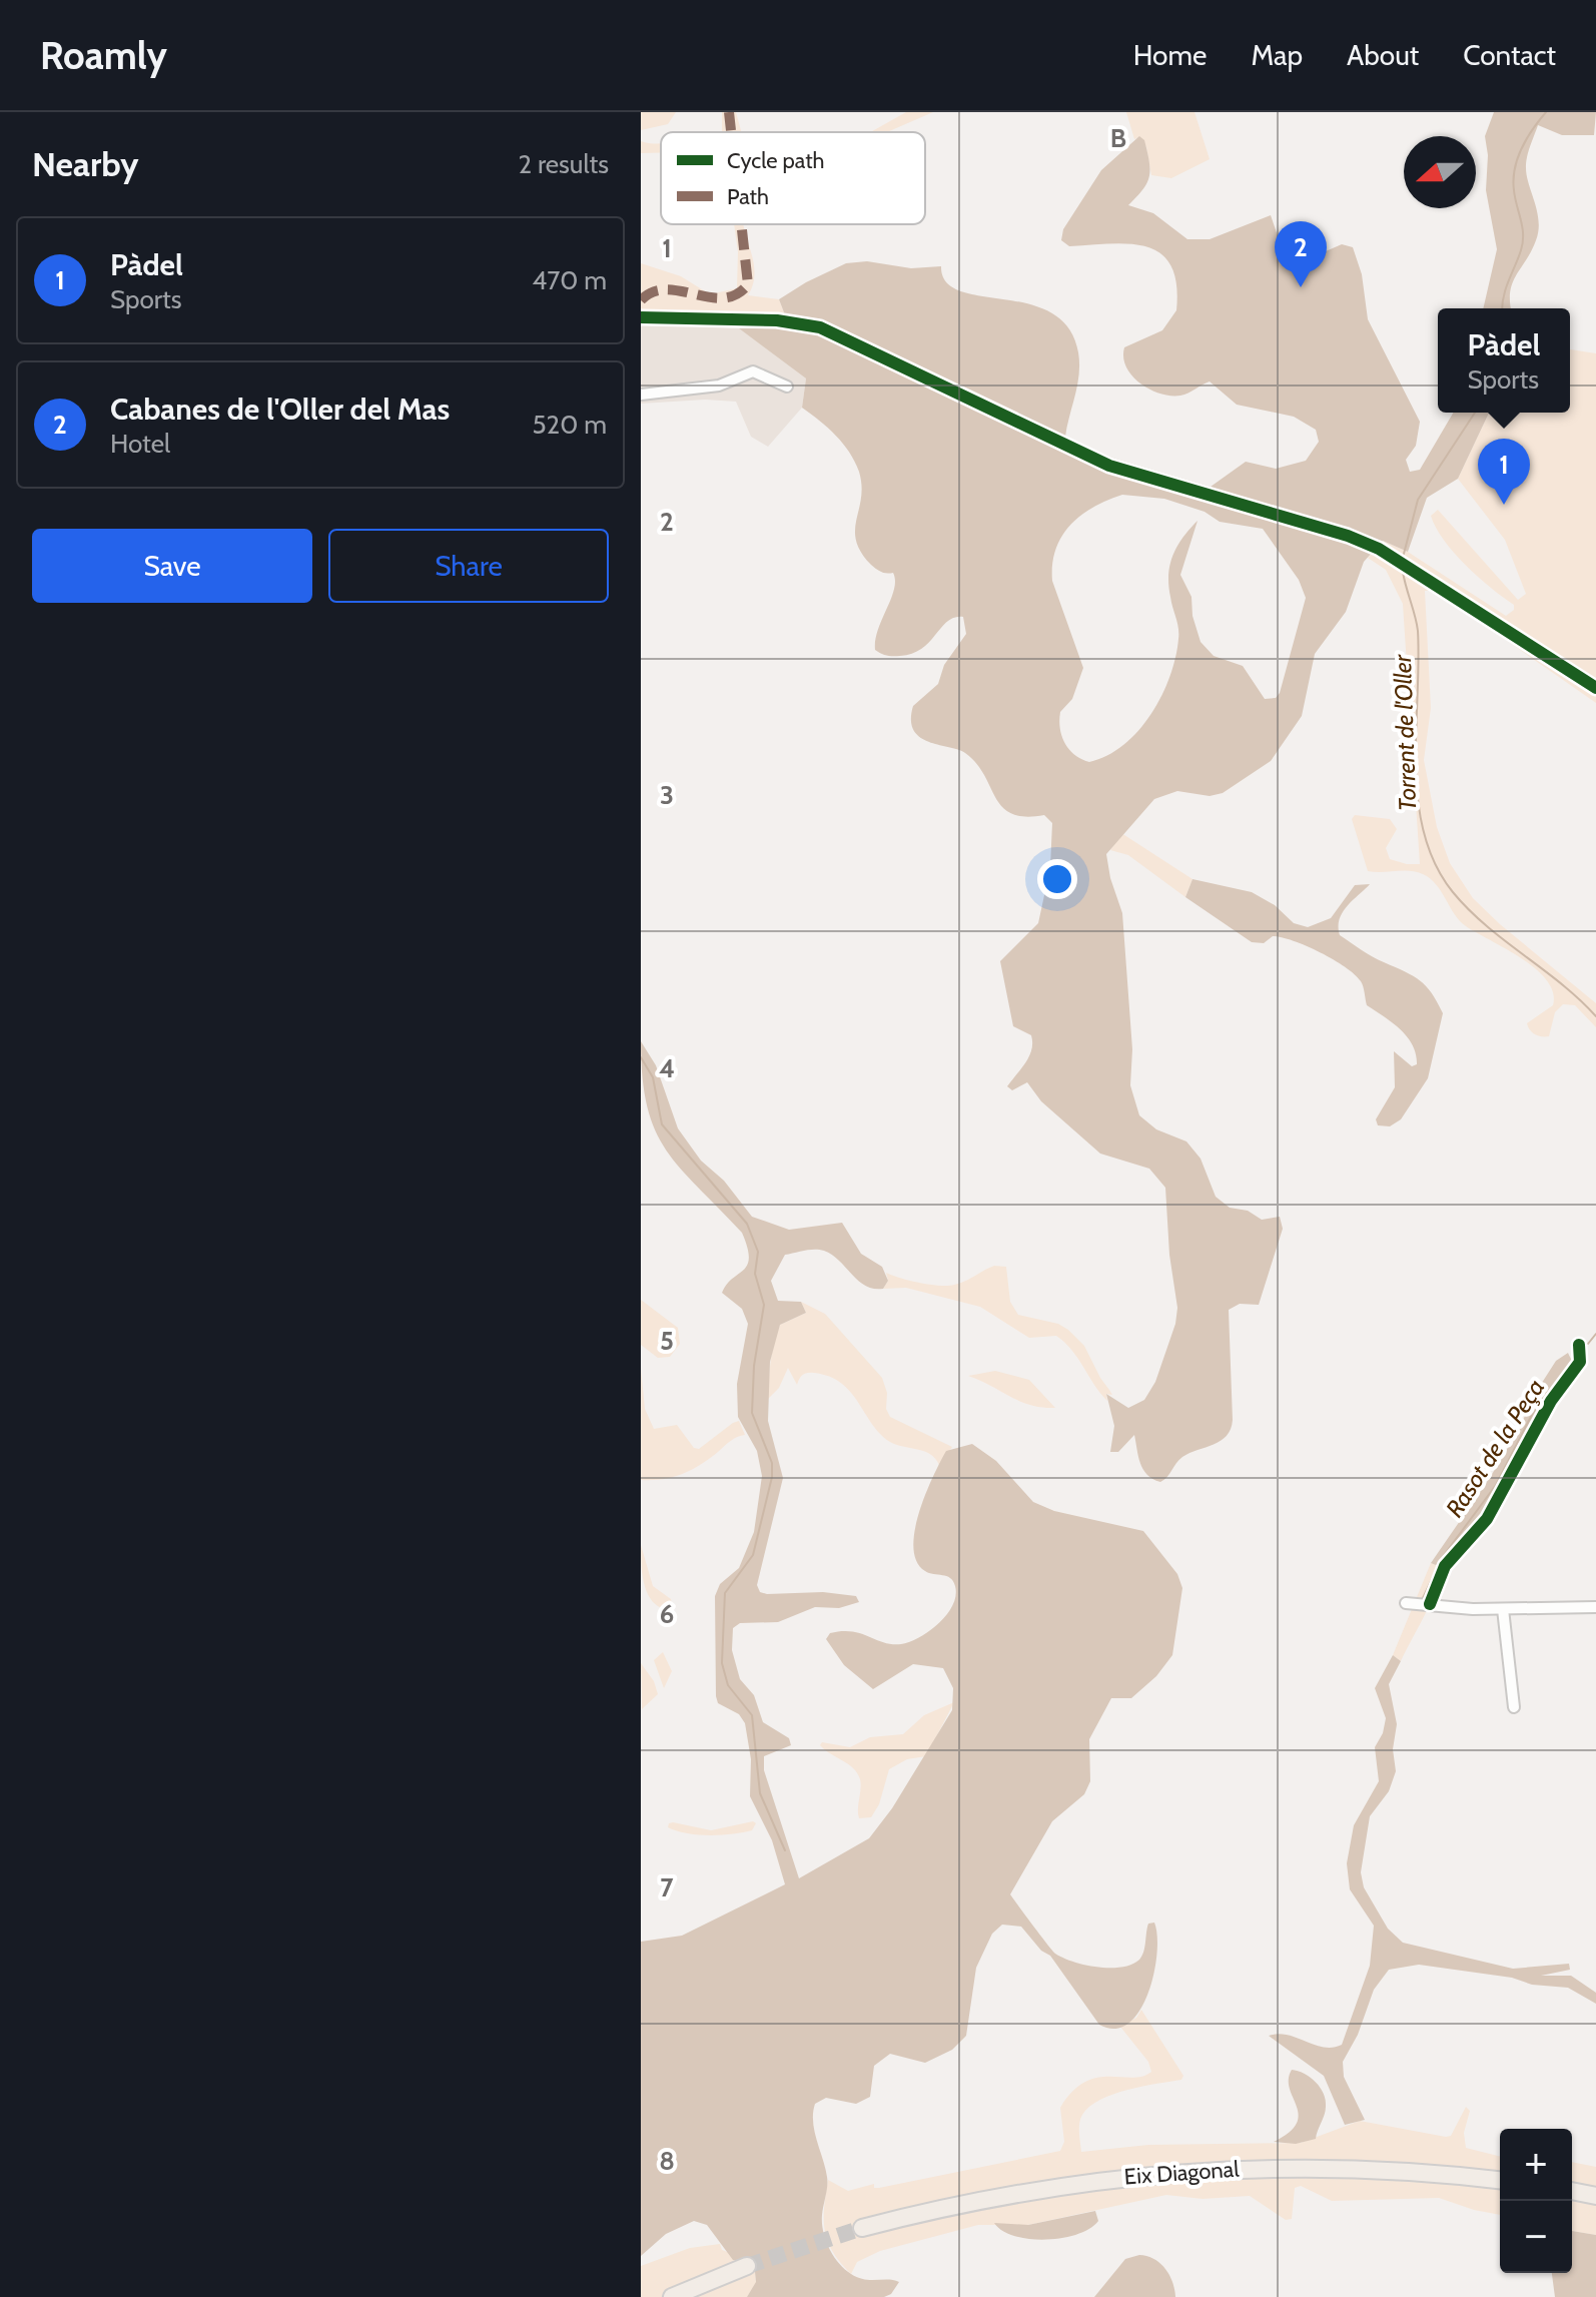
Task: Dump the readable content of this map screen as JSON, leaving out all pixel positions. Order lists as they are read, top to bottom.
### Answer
{
  "streets": {
    "highway": ["Eix Diagonal"]
  },
  "water": ["Torrent de l'Oller", "Rasot de la Peça"],
  "legend": ["Cycle path", "Path"],
  "north": "left",
  "page": {
    "header": "Roamly",
    "nav": [
      "Home",
      "Map",
      "About",
      "Contact"
    ],
    "heading": ["Nearby", "2 results"],
    "list": [
      {
        "mark": "1",
        "name": "Pàdel",
        "note": "Sports",
        "value": "470 m"
      },
      {
        "mark": "2",
        "name": "Cabanes de l'Oller del Mas",
        "note": "Hotel",
        "value": "520 m"
      }
    ],
    "pins": ["2", "1"],
    "popup": ["Pàdel", "Sports"],
    "buttons": ["Save", "Share"],
    "map_buttons": ["+", "−"]
  },
  "grid": {
    "columns": ["B"],
    "rows": [
      "1",
      "2",
      "3",
      "4",
      "5",
      "6",
      "7",
      "8"
    ]
  }
}
